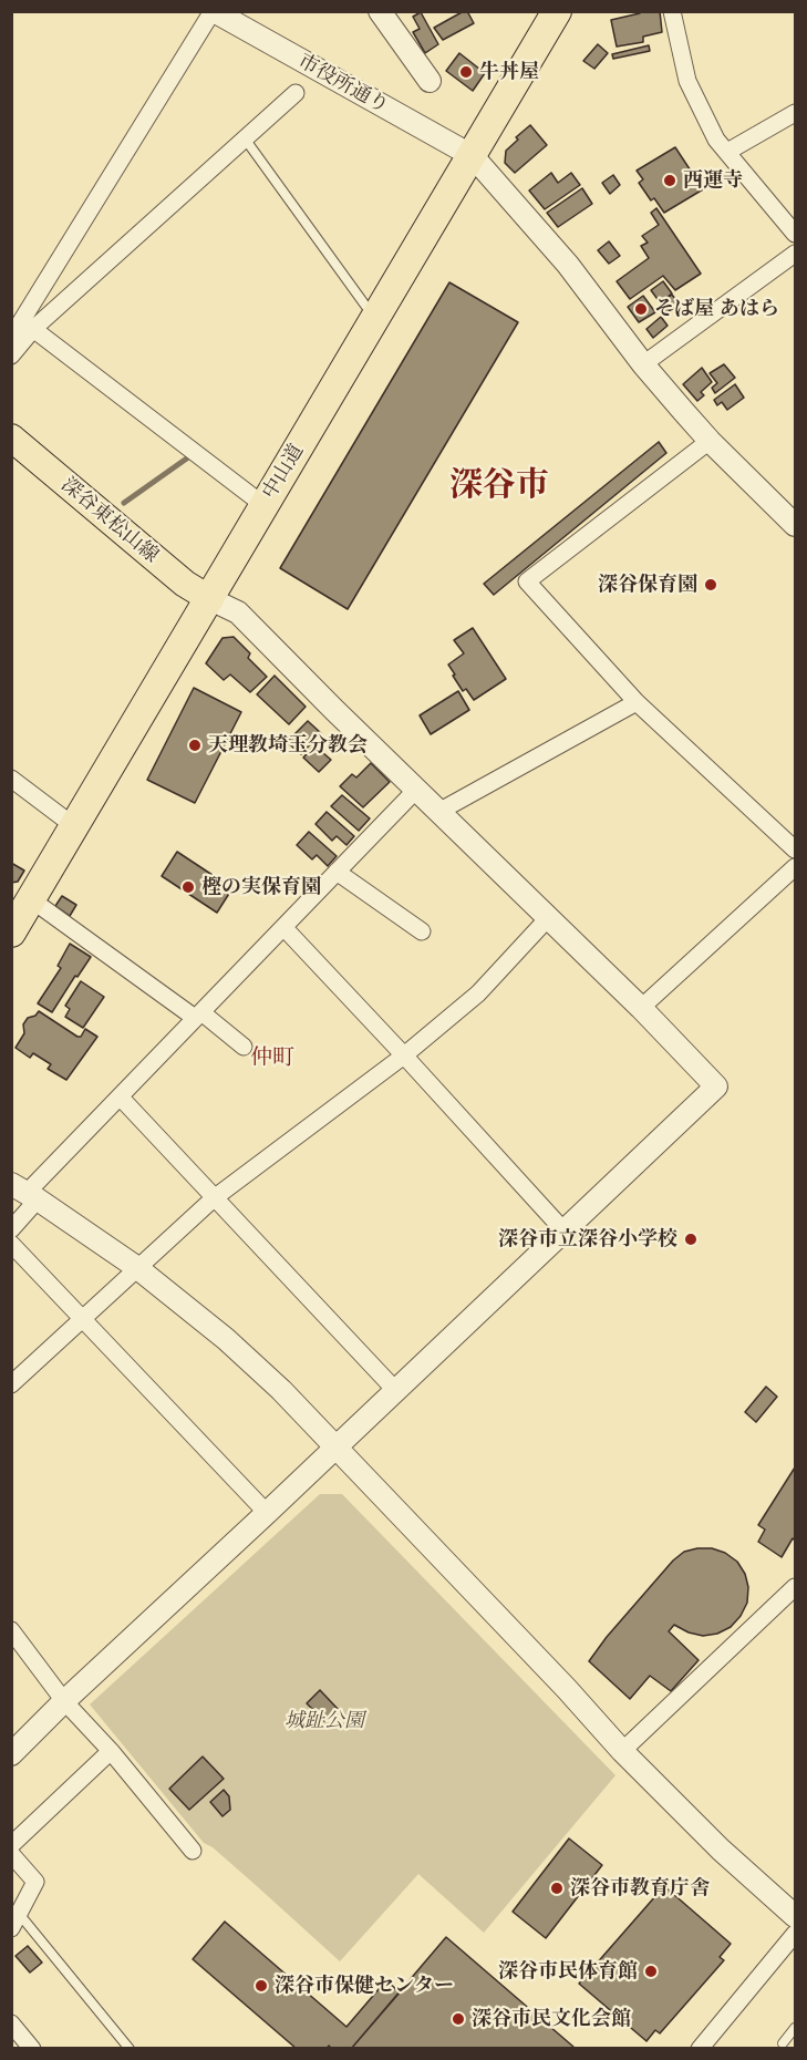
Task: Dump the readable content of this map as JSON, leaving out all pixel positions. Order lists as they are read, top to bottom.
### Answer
{
  "streets": {
    "highway": ["中山道"],
    "main road": ["深谷東松山線"],
    "street": ["市役所通り"]
  },
  "crossings": [
    ["市役所通り", "中山道"],
    ["中山道", "深谷東松山線"]
  ],
  "districts": ["深谷市", "仲町"],
  "parks": ["城趾公園"],
  "places": [
    "牛丼屋",
    "西運寺",
    "そば屋 あはら",
    "深谷保育園",
    "天理教埼玉分教会",
    "樫の実保育園",
    "深谷市立深谷小学校",
    "深谷市教育庁舎",
    "深谷市民体育館",
    "深谷市保健センター",
    "深谷市民文化会館"
  ]
}
